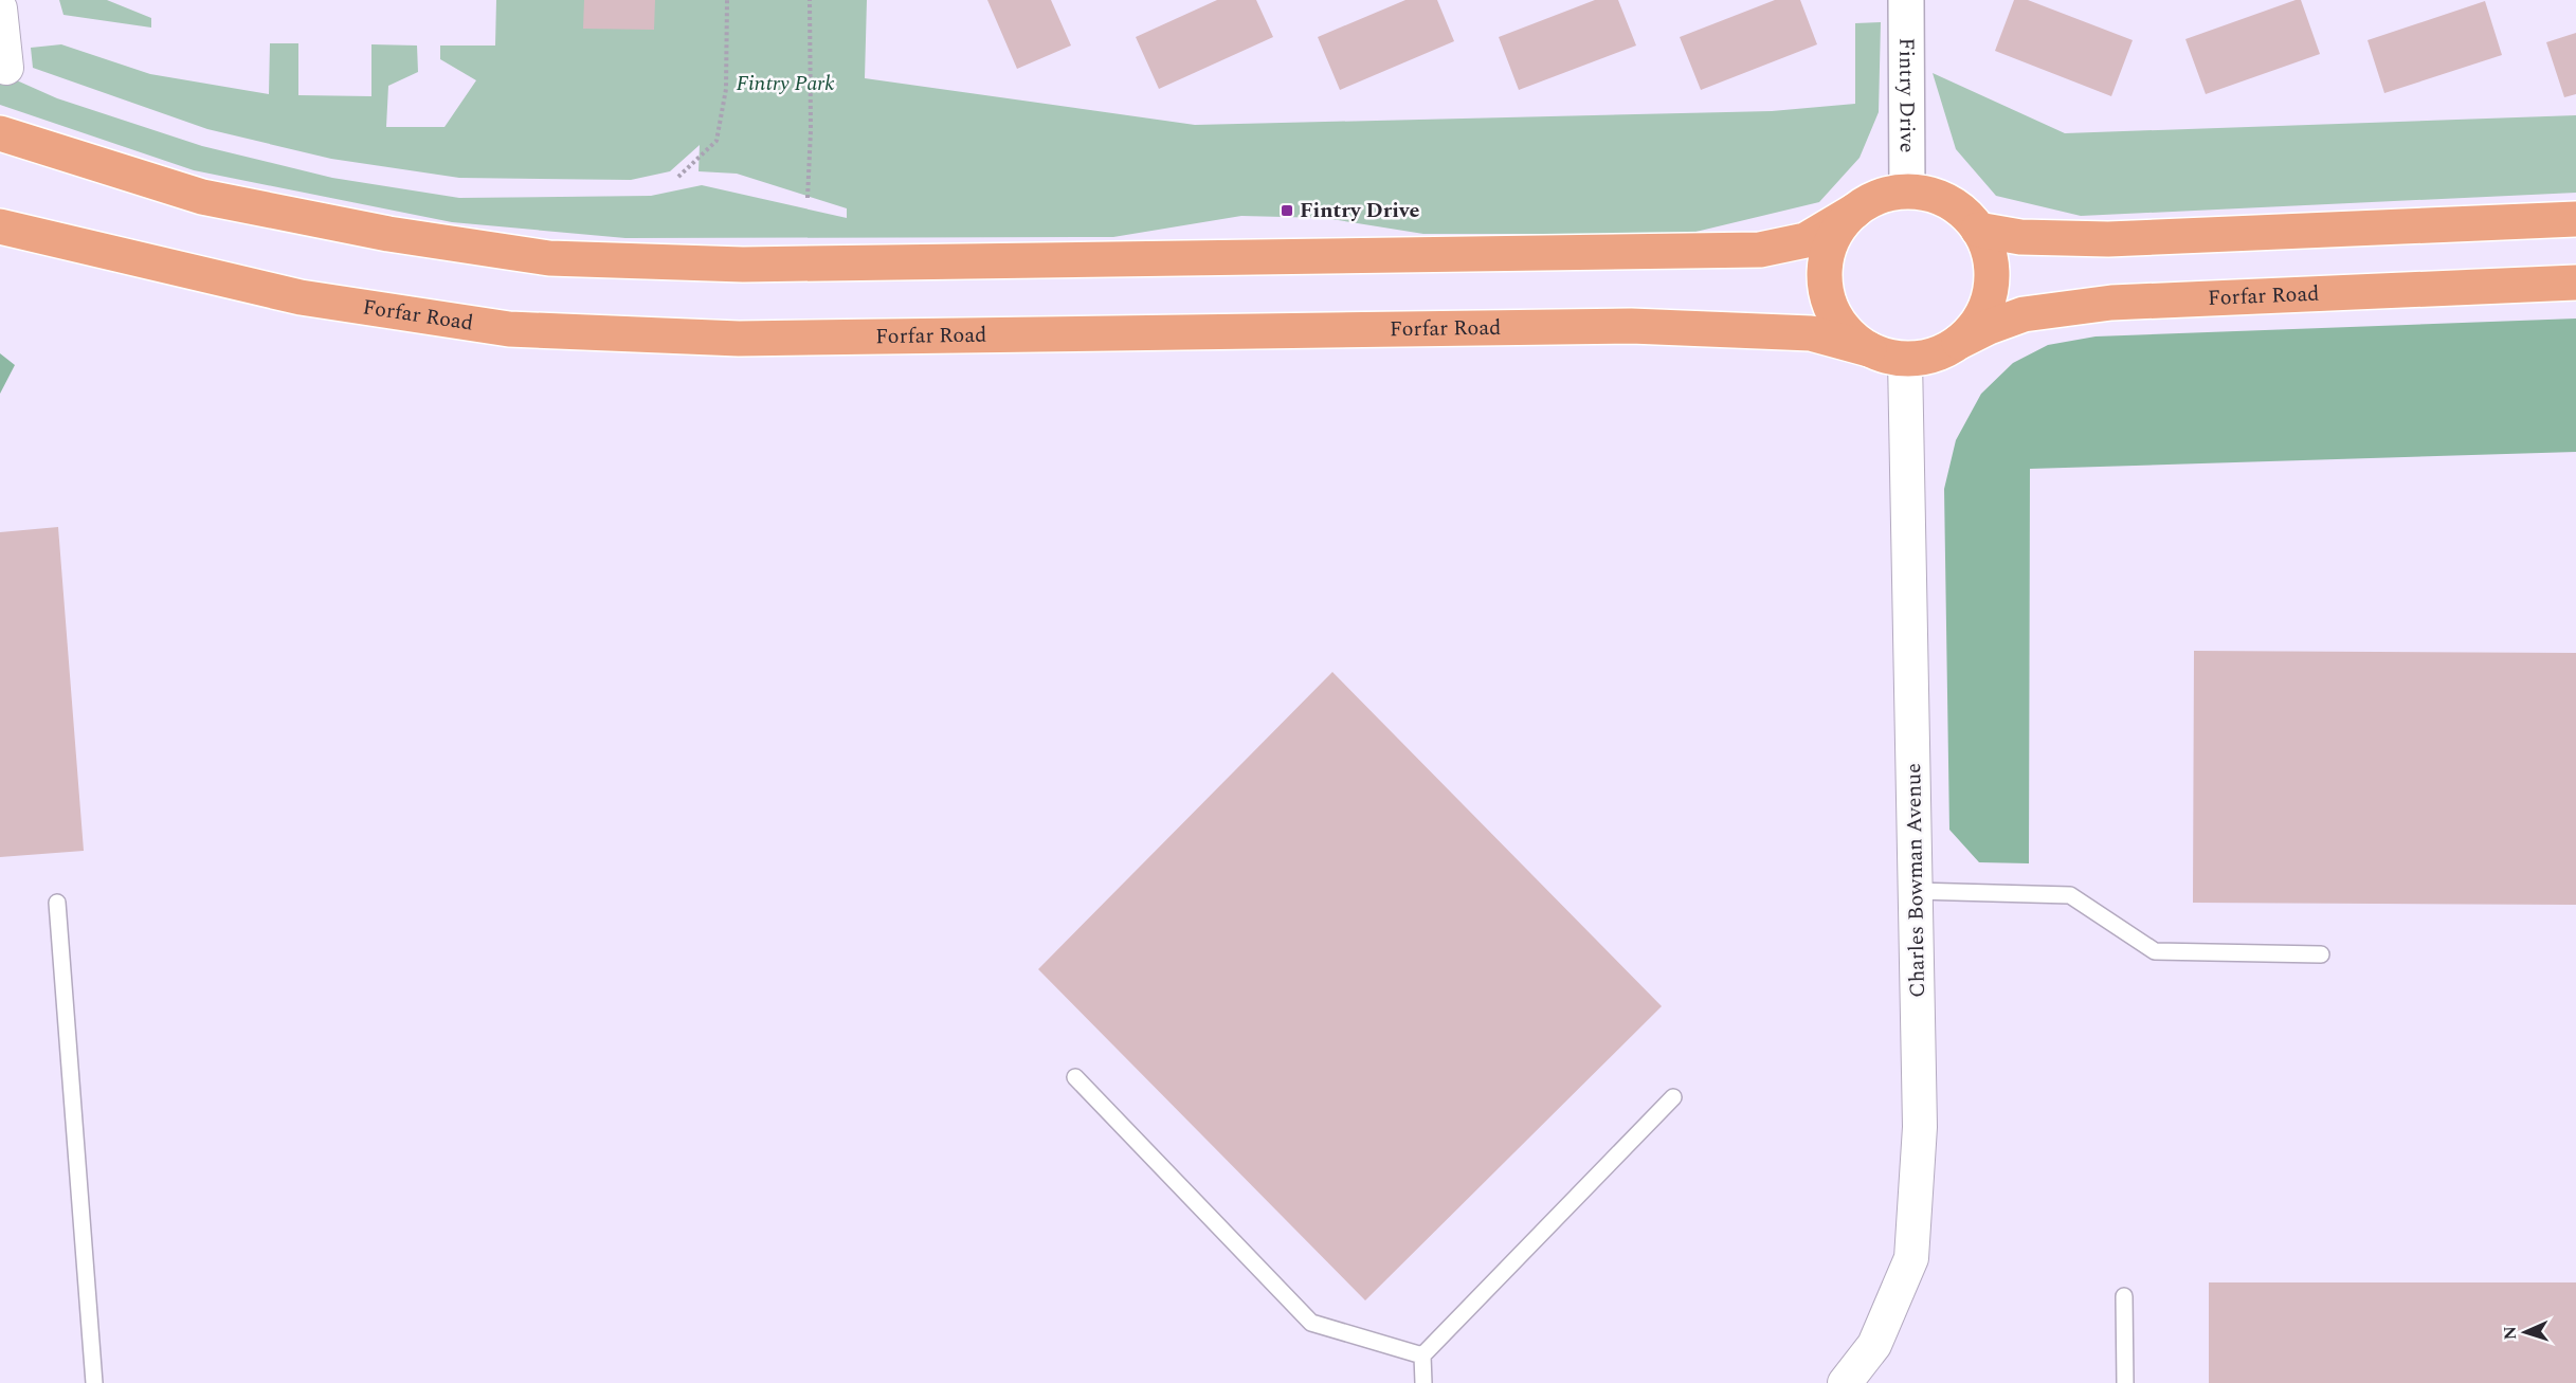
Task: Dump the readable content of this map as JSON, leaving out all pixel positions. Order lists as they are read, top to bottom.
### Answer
{
  "streets": {
    "highway": ["Forfar Road"],
    "street": ["Fintry Drive", "Charles Bowman Avenue"]
  },
  "crossings": [
    ["Fintry Drive", "Forfar Road"],
    ["Fintry Drive", "Charles Bowman Avenue"],
    ["Forfar Road", "Charles Bowman Avenue"]
  ],
  "parks": ["Fintry Park"],
  "places": {
    "transit": ["Fintry Drive"]
  },
  "north": "left"
}
